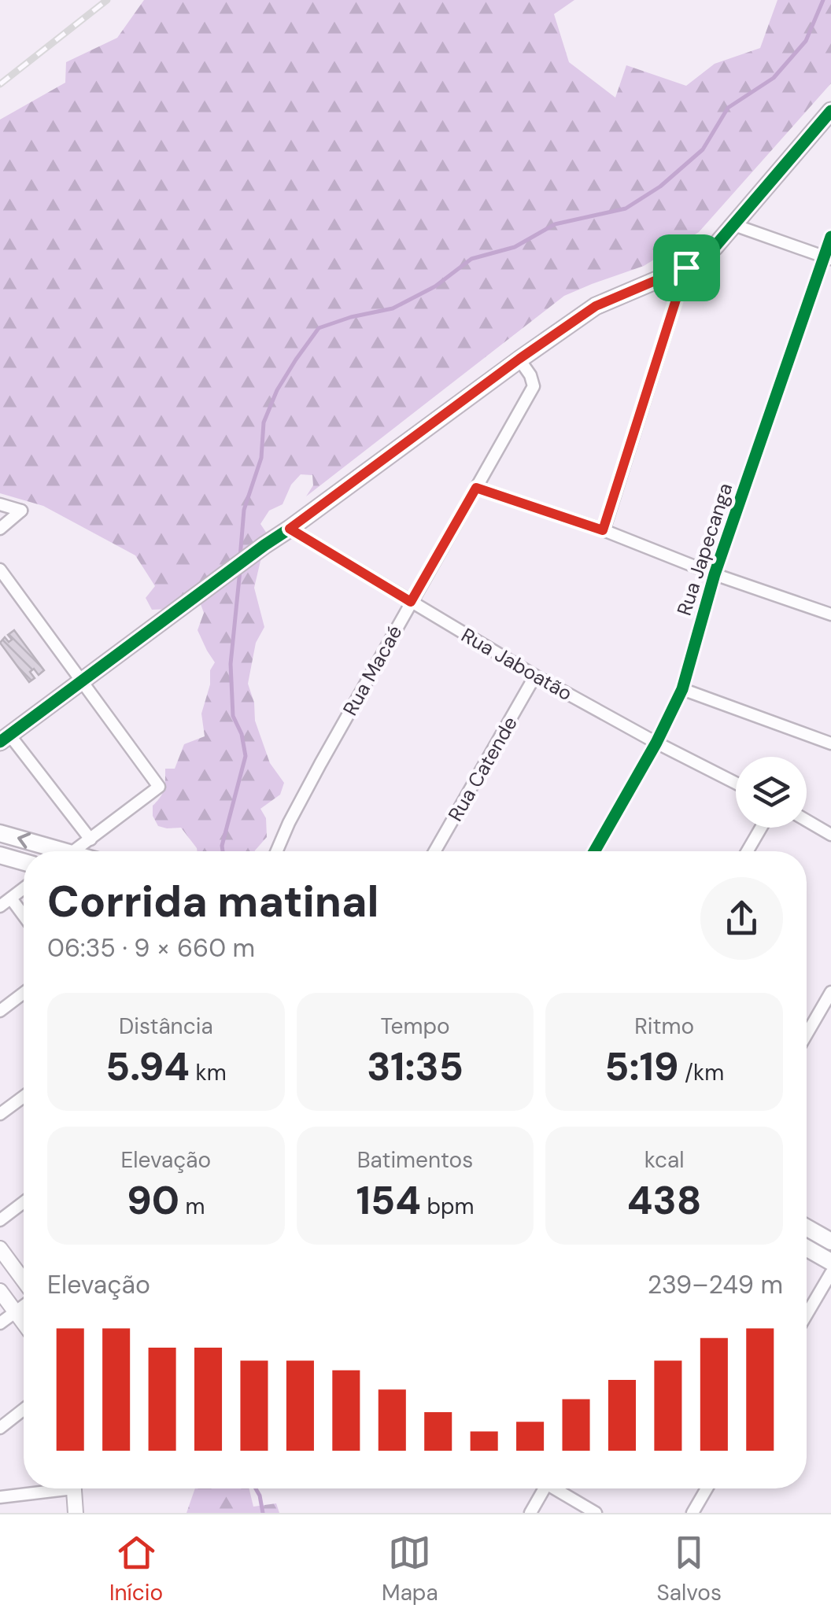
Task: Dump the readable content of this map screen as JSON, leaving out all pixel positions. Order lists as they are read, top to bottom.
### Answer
{
  "streets": {
    "street": [
      "Rua Japecanga",
      "Rua Jaboatão",
      "Rua Macaé",
      "Rua Catende"
    ]
  },
  "crossings": [
    ["Rua Japecanga", "Rua Jaboatão"],
    ["Rua Jaboatão", "Rua Macaé"],
    ["Rua Jaboatão", "Rua Catende"]
  ],
  "page": {
    "heading": ["Corrida matinal", "06:35 · 9 × 660 m"],
    "stats": [
      ["Distância", "5.94 km"],
      ["Tempo", "31:35"],
      ["Ritmo", "5:19 /km"],
      ["Elevação", "90 m"],
      ["Batimentos", "154 bpm"],
      ["kcal", "438"]
    ],
    "chart": ["Elevação", "239–249 m"],
    "tabs": ["Início", "Mapa", "Salvos"]
  }
}
